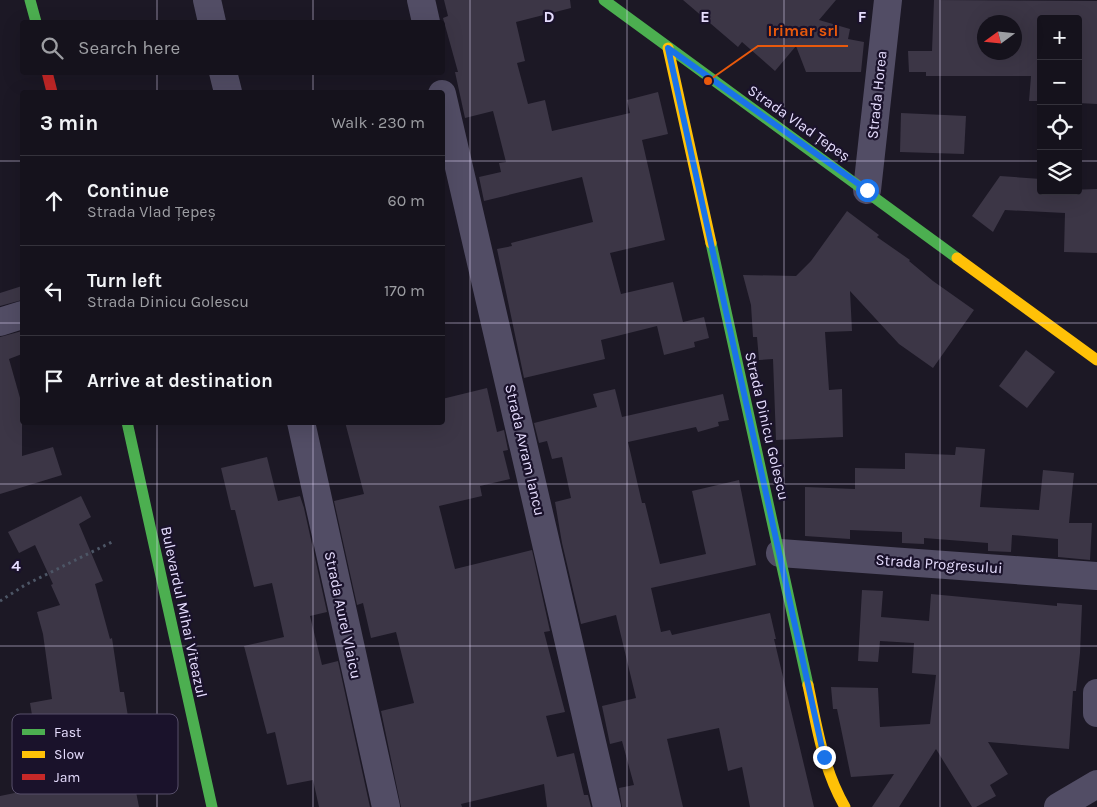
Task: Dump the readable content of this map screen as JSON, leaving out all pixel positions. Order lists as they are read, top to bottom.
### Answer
{
  "streets": {
    "main road": ["Strada Vlad Țepeș", "Strada Dinicu Golescu", "Bulevardul Mihai Viteazul"],
    "street": [
      "Strada Horea",
      "Strada Avram Iancu",
      "Strada Progresului",
      "Strada Aurel Vlaicu"
    ]
  },
  "crossings": [
    ["Strada Horea", "Strada Vlad Țepeș"],
    ["Strada Vlad Țepeș", "Strada Dinicu Golescu"],
    ["Strada Dinicu Golescu", "Strada Progresului"]
  ],
  "places": ["Irimar srl"],
  "legend": ["Fast", "Slow", "Jam"],
  "north": "left",
  "page": {
    "map_buttons": ["+", "−"],
    "search": "Search here",
    "heading": ["3 min", "Walk · 230 m"],
    "list": [
      ["Continue", "Strada Vlad Țepeș", "60 m"],
      ["Turn left", "Strada Dinicu Golescu", "170 m"],
      "Arrive at destination"
    ]
  },
  "grid": {
    "columns": ["D", "E", "F"],
    "rows": ["4"]
  }
}
